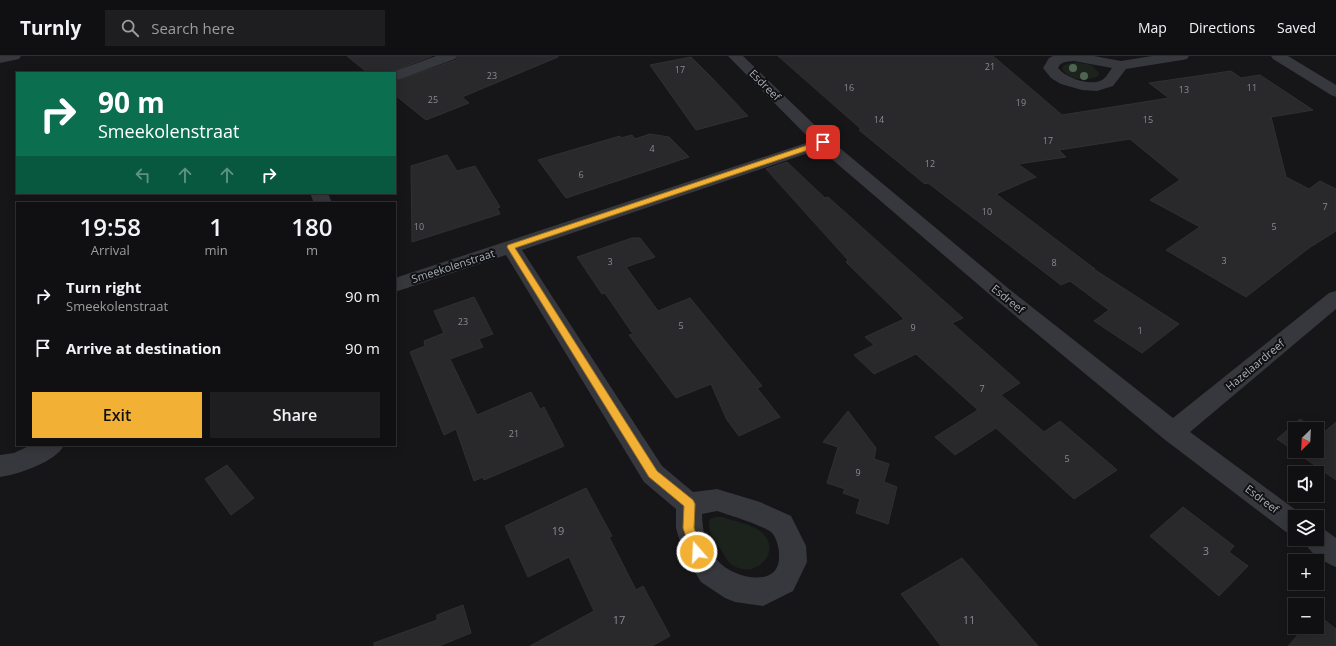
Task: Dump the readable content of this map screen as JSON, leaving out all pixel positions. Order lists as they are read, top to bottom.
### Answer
{
  "streets": {
    "street": ["Esdreef", "Smeekolenstraat", "Hazelaardreef"]
  },
  "crossings": [
    ["Esdreef", "Smeekolenstraat"],
    ["Esdreef", "Hazelaardreef"]
  ],
  "house_numbers": [
    "21",
    "17",
    "23",
    "16",
    "11",
    "13",
    "25",
    "19",
    "14",
    "15",
    "17",
    "4",
    "12",
    "6",
    "7",
    "10",
    "10",
    "5",
    "3",
    "3",
    "8",
    "23",
    "5",
    "9",
    "1",
    "7",
    "21",
    "5",
    "9",
    "19",
    "3",
    "17",
    "11"
  ],
  "north": "bottom left",
  "page": {
    "header": "Turnly",
    "search": "Search here",
    "nav": ["Map", "Directions", "Saved"],
    "turn": ["90 m", "Smeekolenstraat"],
    "eta": [
      "19:58",
      "Arrival",
      "1",
      "min",
      "180",
      "m"
    ],
    "list": [
      {
        "name": "Turn right",
        "note": "Smeekolenstraat",
        "value": "90 m"
      },
      {
        "name": "Arrive at destination",
        "value": "90 m"
      }
    ],
    "buttons": ["Exit", "Share"],
    "map_buttons": ["+", "−"]
  }
}
